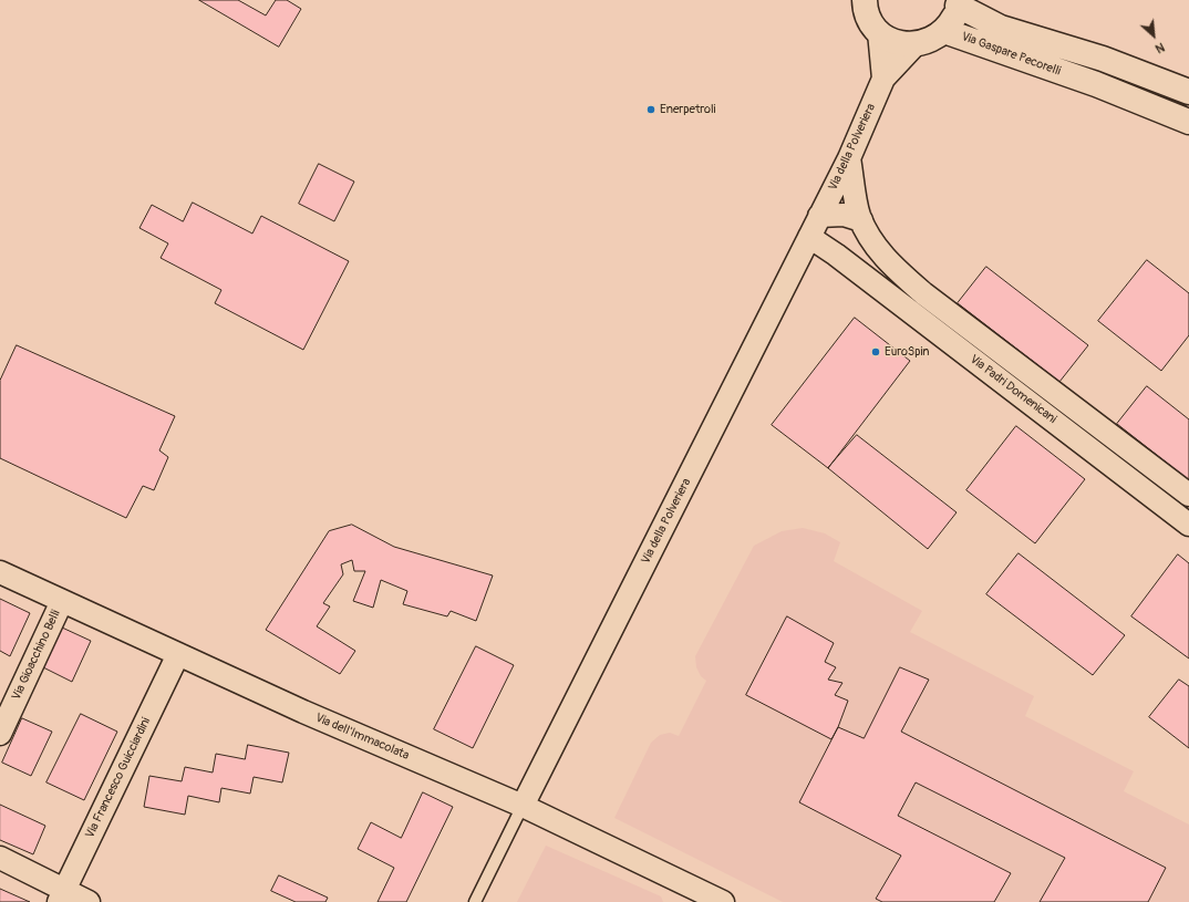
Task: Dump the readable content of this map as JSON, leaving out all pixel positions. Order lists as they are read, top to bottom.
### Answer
{
  "streets": {
    "street": [
      "Via Gaspare Pecorelli",
      "Via della Polveriera",
      "Via Padri Domenicani",
      "Via Gioacchino Belli",
      "Via dell'Immacolata",
      "Via Francesco Guicciardini"
    ]
  },
  "crossings": [
    ["Via Gaspare Pecorelli", "Via della Polveriera"],
    ["Via della Polveriera", "Via Padri Domenicani"],
    ["Via della Polveriera", "Via dell'Immacolata"],
    ["Via Gioacchino Belli", "Via dell'Immacolata"],
    ["Via dell'Immacolata", "Via Francesco Guicciardini"]
  ],
  "places": ["Enerpetroli", "EuroSpin"],
  "north": "bottom right"
}
